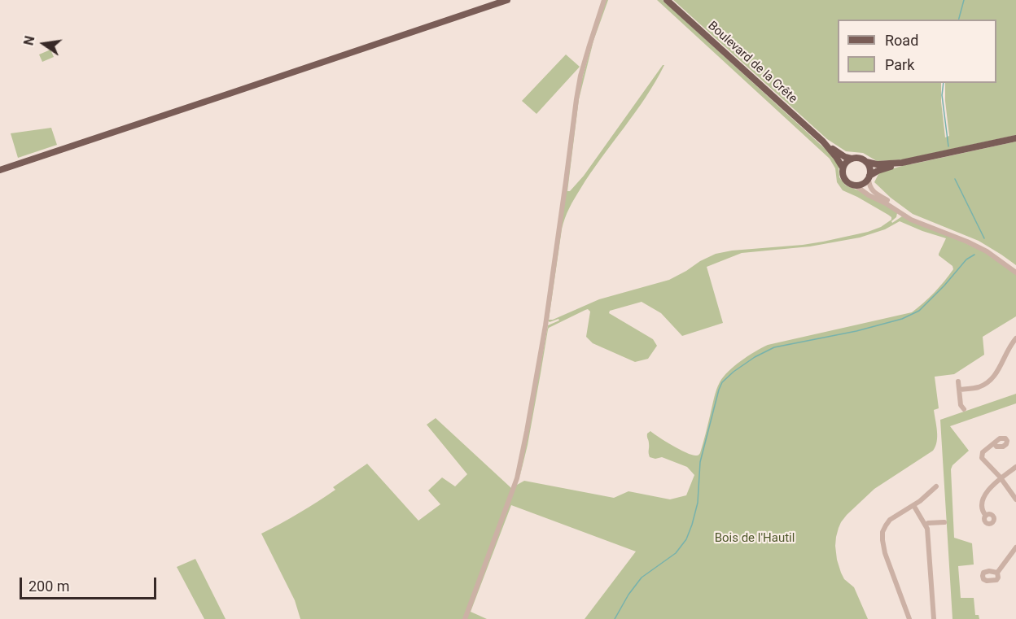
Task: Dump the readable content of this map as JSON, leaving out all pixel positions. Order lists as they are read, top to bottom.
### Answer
{
  "streets": {
    "main road": ["Boulevard de la Crête"]
  },
  "parks": ["Bois de l'Hautil"],
  "legend": ["Road", "Park"],
  "scale_bar": "200 m",
  "north": "left"
}
